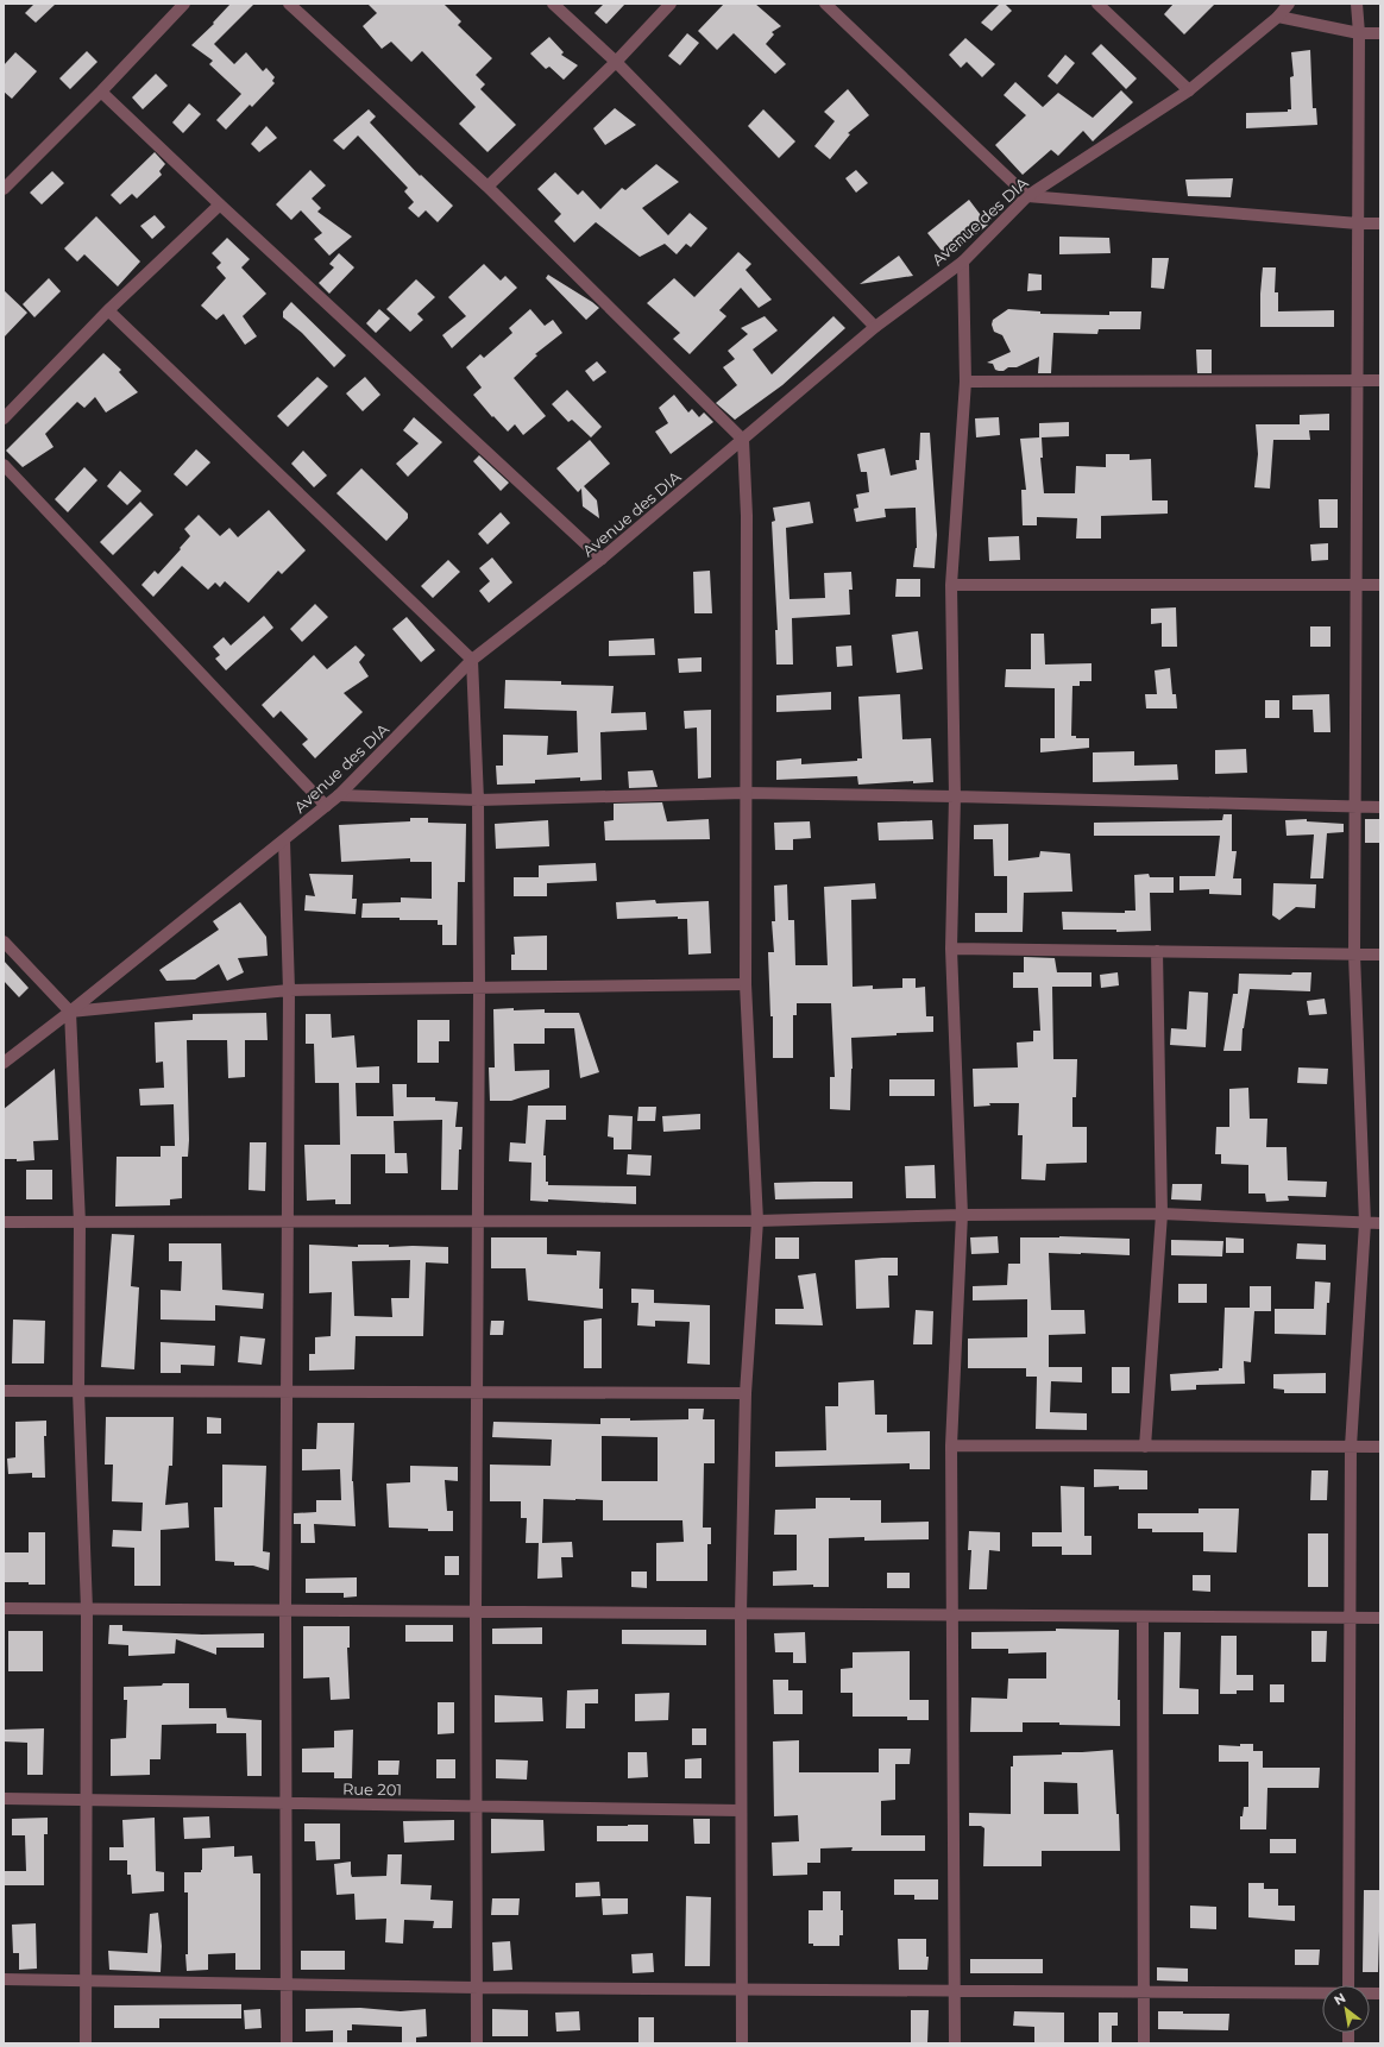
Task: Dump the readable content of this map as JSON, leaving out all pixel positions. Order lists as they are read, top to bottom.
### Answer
{
  "streets": {
    "street": ["Avenue des DIA", "Rue 201"]
  },
  "north": "top left"
}
